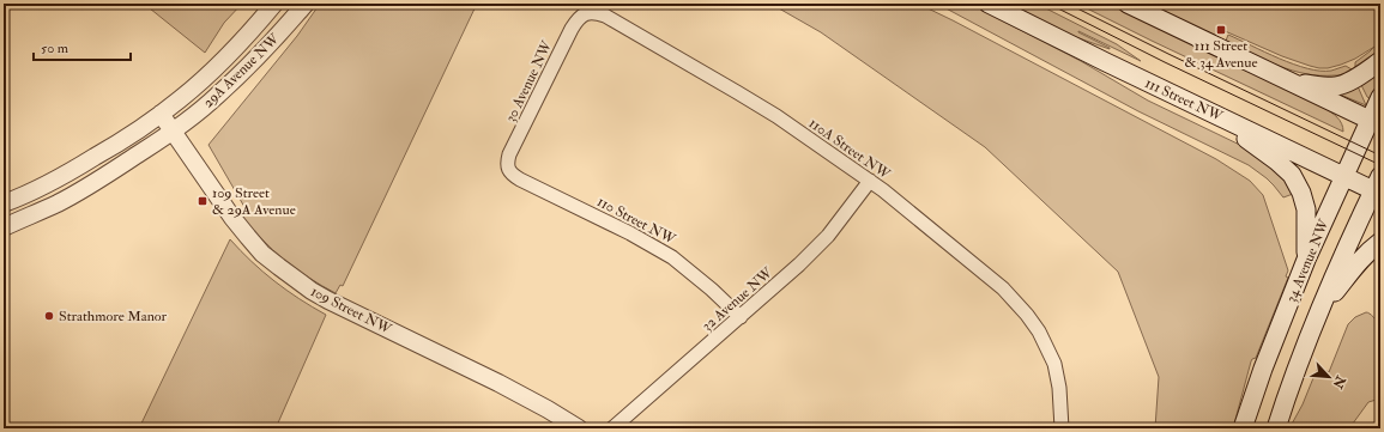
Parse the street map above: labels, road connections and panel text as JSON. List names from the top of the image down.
{
  "streets": {
    "main road": ["111 Street NW", "34 Avenue NW"],
    "street": [
      "29A Avenue NW",
      "30 Avenue NW",
      "110A Street NW",
      "110 Street NW",
      "32 Avenue NW",
      "109 Street NW"
    ]
  },
  "crossings": [
    ["29A Avenue NW", "109 Street NW"],
    ["30 Avenue NW", "110A Street NW"],
    ["30 Avenue NW", "110 Street NW"],
    ["111 Street NW", "34 Avenue NW"],
    ["110A Street NW", "32 Avenue NW"],
    ["110 Street NW", "32 Avenue NW"]
  ],
  "places": {
    "transit": ["111 Street & 34 Avenue", "109 Street & 29A Avenue"],
    "other": ["Strathmore Manor"]
  },
  "scale_bar": "50 m",
  "north": "bottom right"
}
